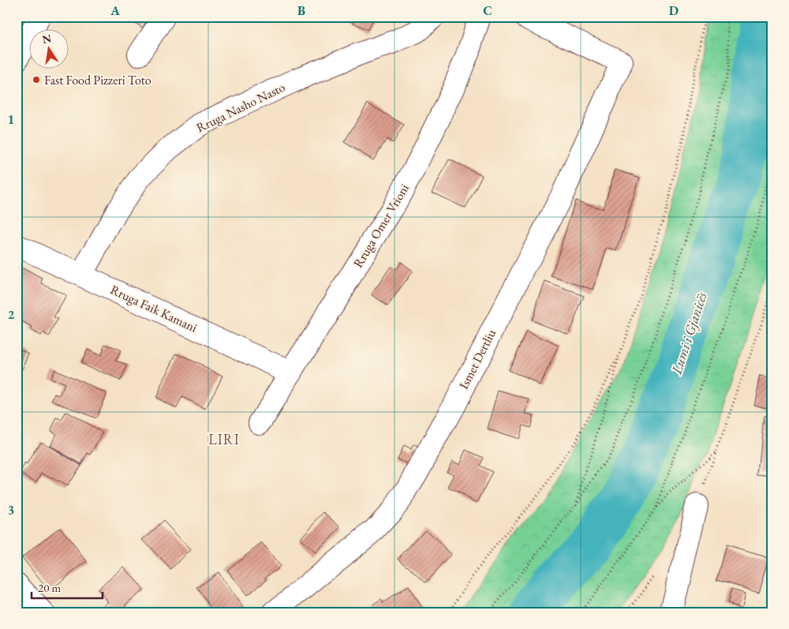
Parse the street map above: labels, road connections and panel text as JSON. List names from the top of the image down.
{
  "streets": {
    "street": [
      "Rruga Nasho Nasto",
      "Rruga Omer Vrioni",
      "Rruga Faik Kamani",
      "Ismet Dertliu"
    ]
  },
  "crossings": [
    ["Rruga Nasho Nasto", "Rruga Faik Kamani"],
    ["Rruga Omer Vrioni", "Rruga Faik Kamani"]
  ],
  "districts": ["LIRI"],
  "water": ["Lumi i Gjanicës"],
  "places": ["Fast Food Pizzeri Toto"],
  "scale_bar": "20 m",
  "north": "top",
  "grid": {
    "columns": [
      "A",
      "B",
      "C",
      "D"
    ],
    "rows": ["1", "2", "3"]
  }
}
